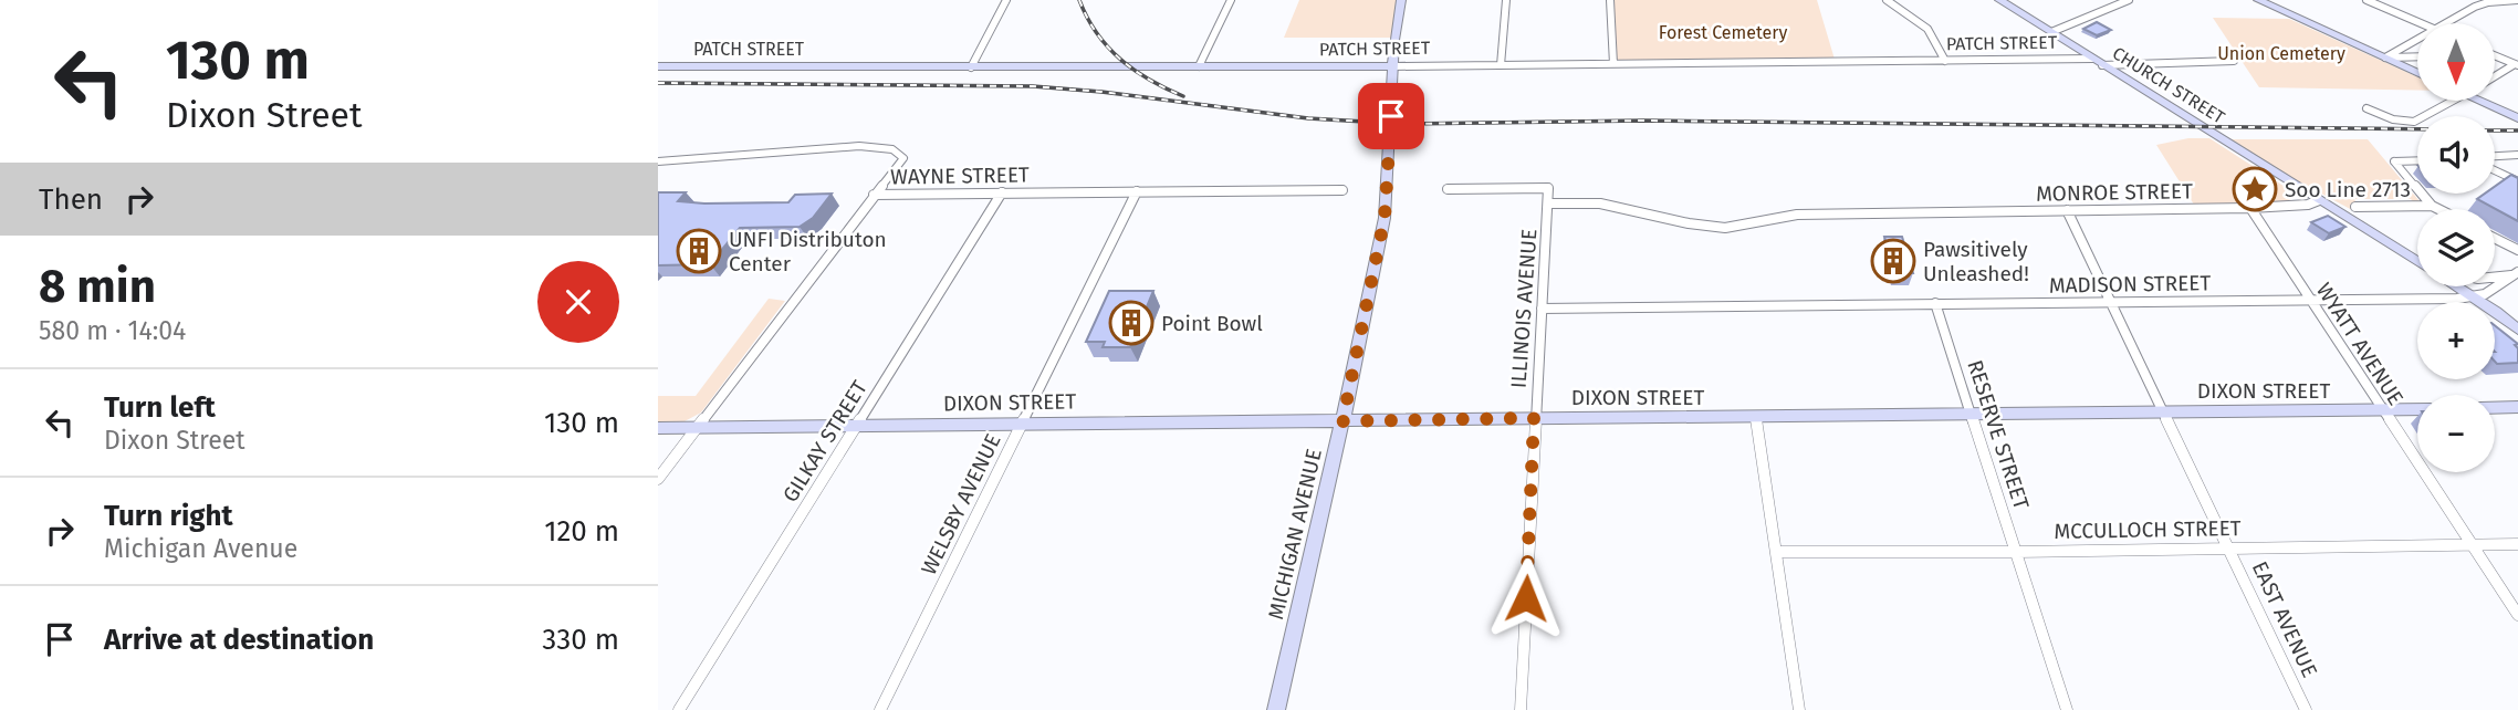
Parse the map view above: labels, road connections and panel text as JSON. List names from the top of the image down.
{
  "streets": {
    "street": [
      "PATCH STREET",
      "CHURCH STREET",
      "WAYNE STREET",
      "MONROE STREET",
      "MADISON STREET",
      "ILLINOIS AVENUE",
      "WYATT AVENUE",
      "DIXON STREET",
      "RESERVE STREET",
      "GILKAY STREET",
      "WELSBY AVENUE",
      "MCCULLOCH STREET",
      "MICHIGAN AVENUE",
      "EAST AVENUE"
    ]
  },
  "crossings": [
    ["PATCH STREET", "CHURCH STREET"],
    ["PATCH STREET", "MICHIGAN AVENUE"],
    ["CHURCH STREET", "MONROE STREET"],
    ["CHURCH STREET", "MADISON STREET"],
    ["WAYNE STREET", "GILKAY STREET"],
    ["WAYNE STREET", "WELSBY AVENUE"],
    ["MONROE STREET", "ILLINOIS AVENUE"],
    ["MONROE STREET", "WYATT AVENUE"],
    ["MONROE STREET", "EAST AVENUE"],
    ["MADISON STREET", "ILLINOIS AVENUE"],
    ["MADISON STREET", "WYATT AVENUE"],
    ["MADISON STREET", "RESERVE STREET"],
    ["MADISON STREET", "EAST AVENUE"],
    ["ILLINOIS AVENUE", "DIXON STREET"],
    ["WYATT AVENUE", "DIXON STREET"],
    ["WYATT AVENUE", "MCCULLOCH STREET"],
    ["DIXON STREET", "RESERVE STREET"],
    ["DIXON STREET", "GILKAY STREET"],
    ["DIXON STREET", "WELSBY AVENUE"],
    ["DIXON STREET", "MICHIGAN AVENUE"],
    ["DIXON STREET", "EAST AVENUE"],
    ["RESERVE STREET", "MCCULLOCH STREET"],
    ["MCCULLOCH STREET", "EAST AVENUE"]
  ],
  "parks": ["Forest Cemetery", "Union Cemetery"],
  "places": {
    "place": ["Soo Line 2713"],
    "building": ["UNFI Distributon Center", "Pawsitively Unleashed!", "Point Bowl"]
  },
  "north": "bottom",
  "page": {
    "turn": ["130 m", "Dixon Street"],
    "map_buttons": ["+", "−"],
    "then": "Then",
    "heading": ["8 min", "580 m · 14:04"],
    "list": [
      {
        "name": "Turn left",
        "note": "Dixon Street",
        "value": "130 m"
      },
      {
        "name": "Turn right",
        "note": "Michigan Avenue",
        "value": "120 m"
      },
      {
        "name": "Arrive at destination",
        "value": "330 m"
      }
    ]
  }
}
